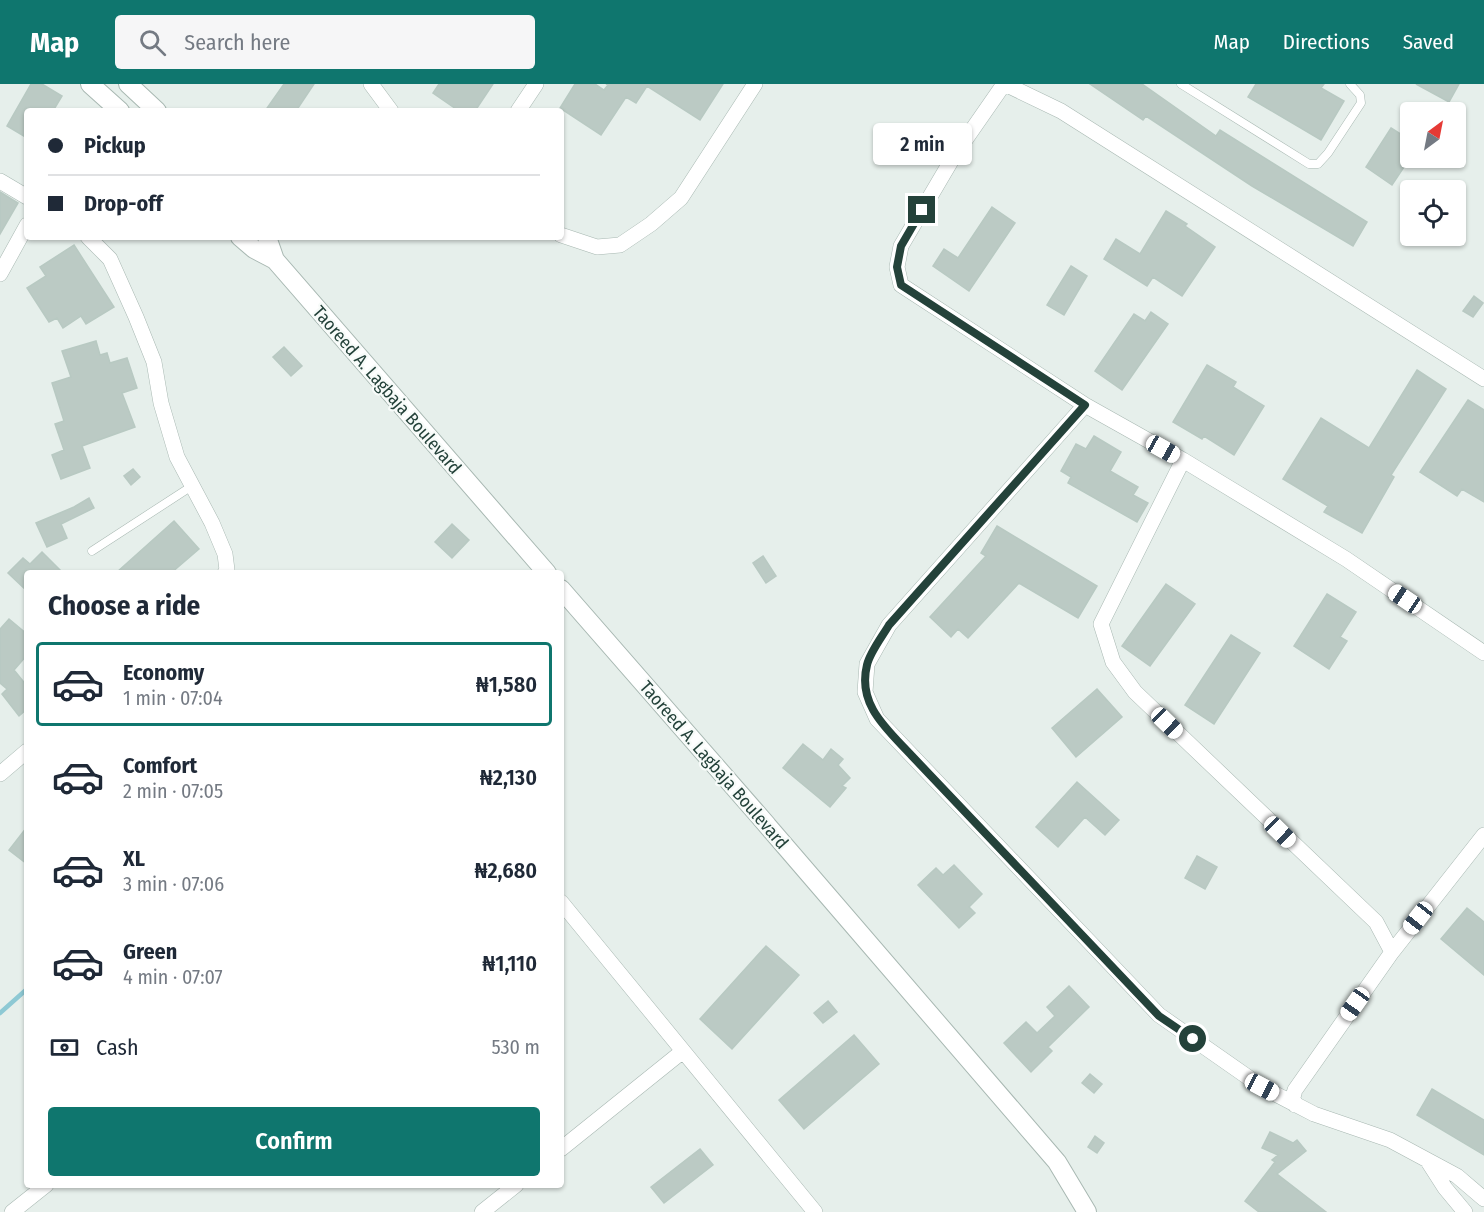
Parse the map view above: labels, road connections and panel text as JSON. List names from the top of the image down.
{
  "streets": {
    "street": ["Taoreed A. Lagbaja Boulevard"]
  },
  "north": "top right",
  "page": {
    "header": "Map",
    "search": "Search here",
    "nav": ["Map", "Directions", "Saved"],
    "banner": ["Pickup", "Drop-off"],
    "bubble": "2 min",
    "heading": "Choose a ride",
    "list": [
      {
        "name": "Economy",
        "note": "1 min · 07:04",
        "value": "₦1,580"
      },
      {
        "name": "Comfort",
        "note": "2 min · 07:05",
        "value": "₦2,130"
      },
      {
        "name": "XL",
        "note": "3 min · 07:06",
        "value": "₦2,680"
      },
      {
        "name": "Green",
        "note": "4 min · 07:07",
        "value": "₦1,110"
      }
    ],
    "pay": ["Cash", "530 m"],
    "buttons": "Confirm"
  }
}
